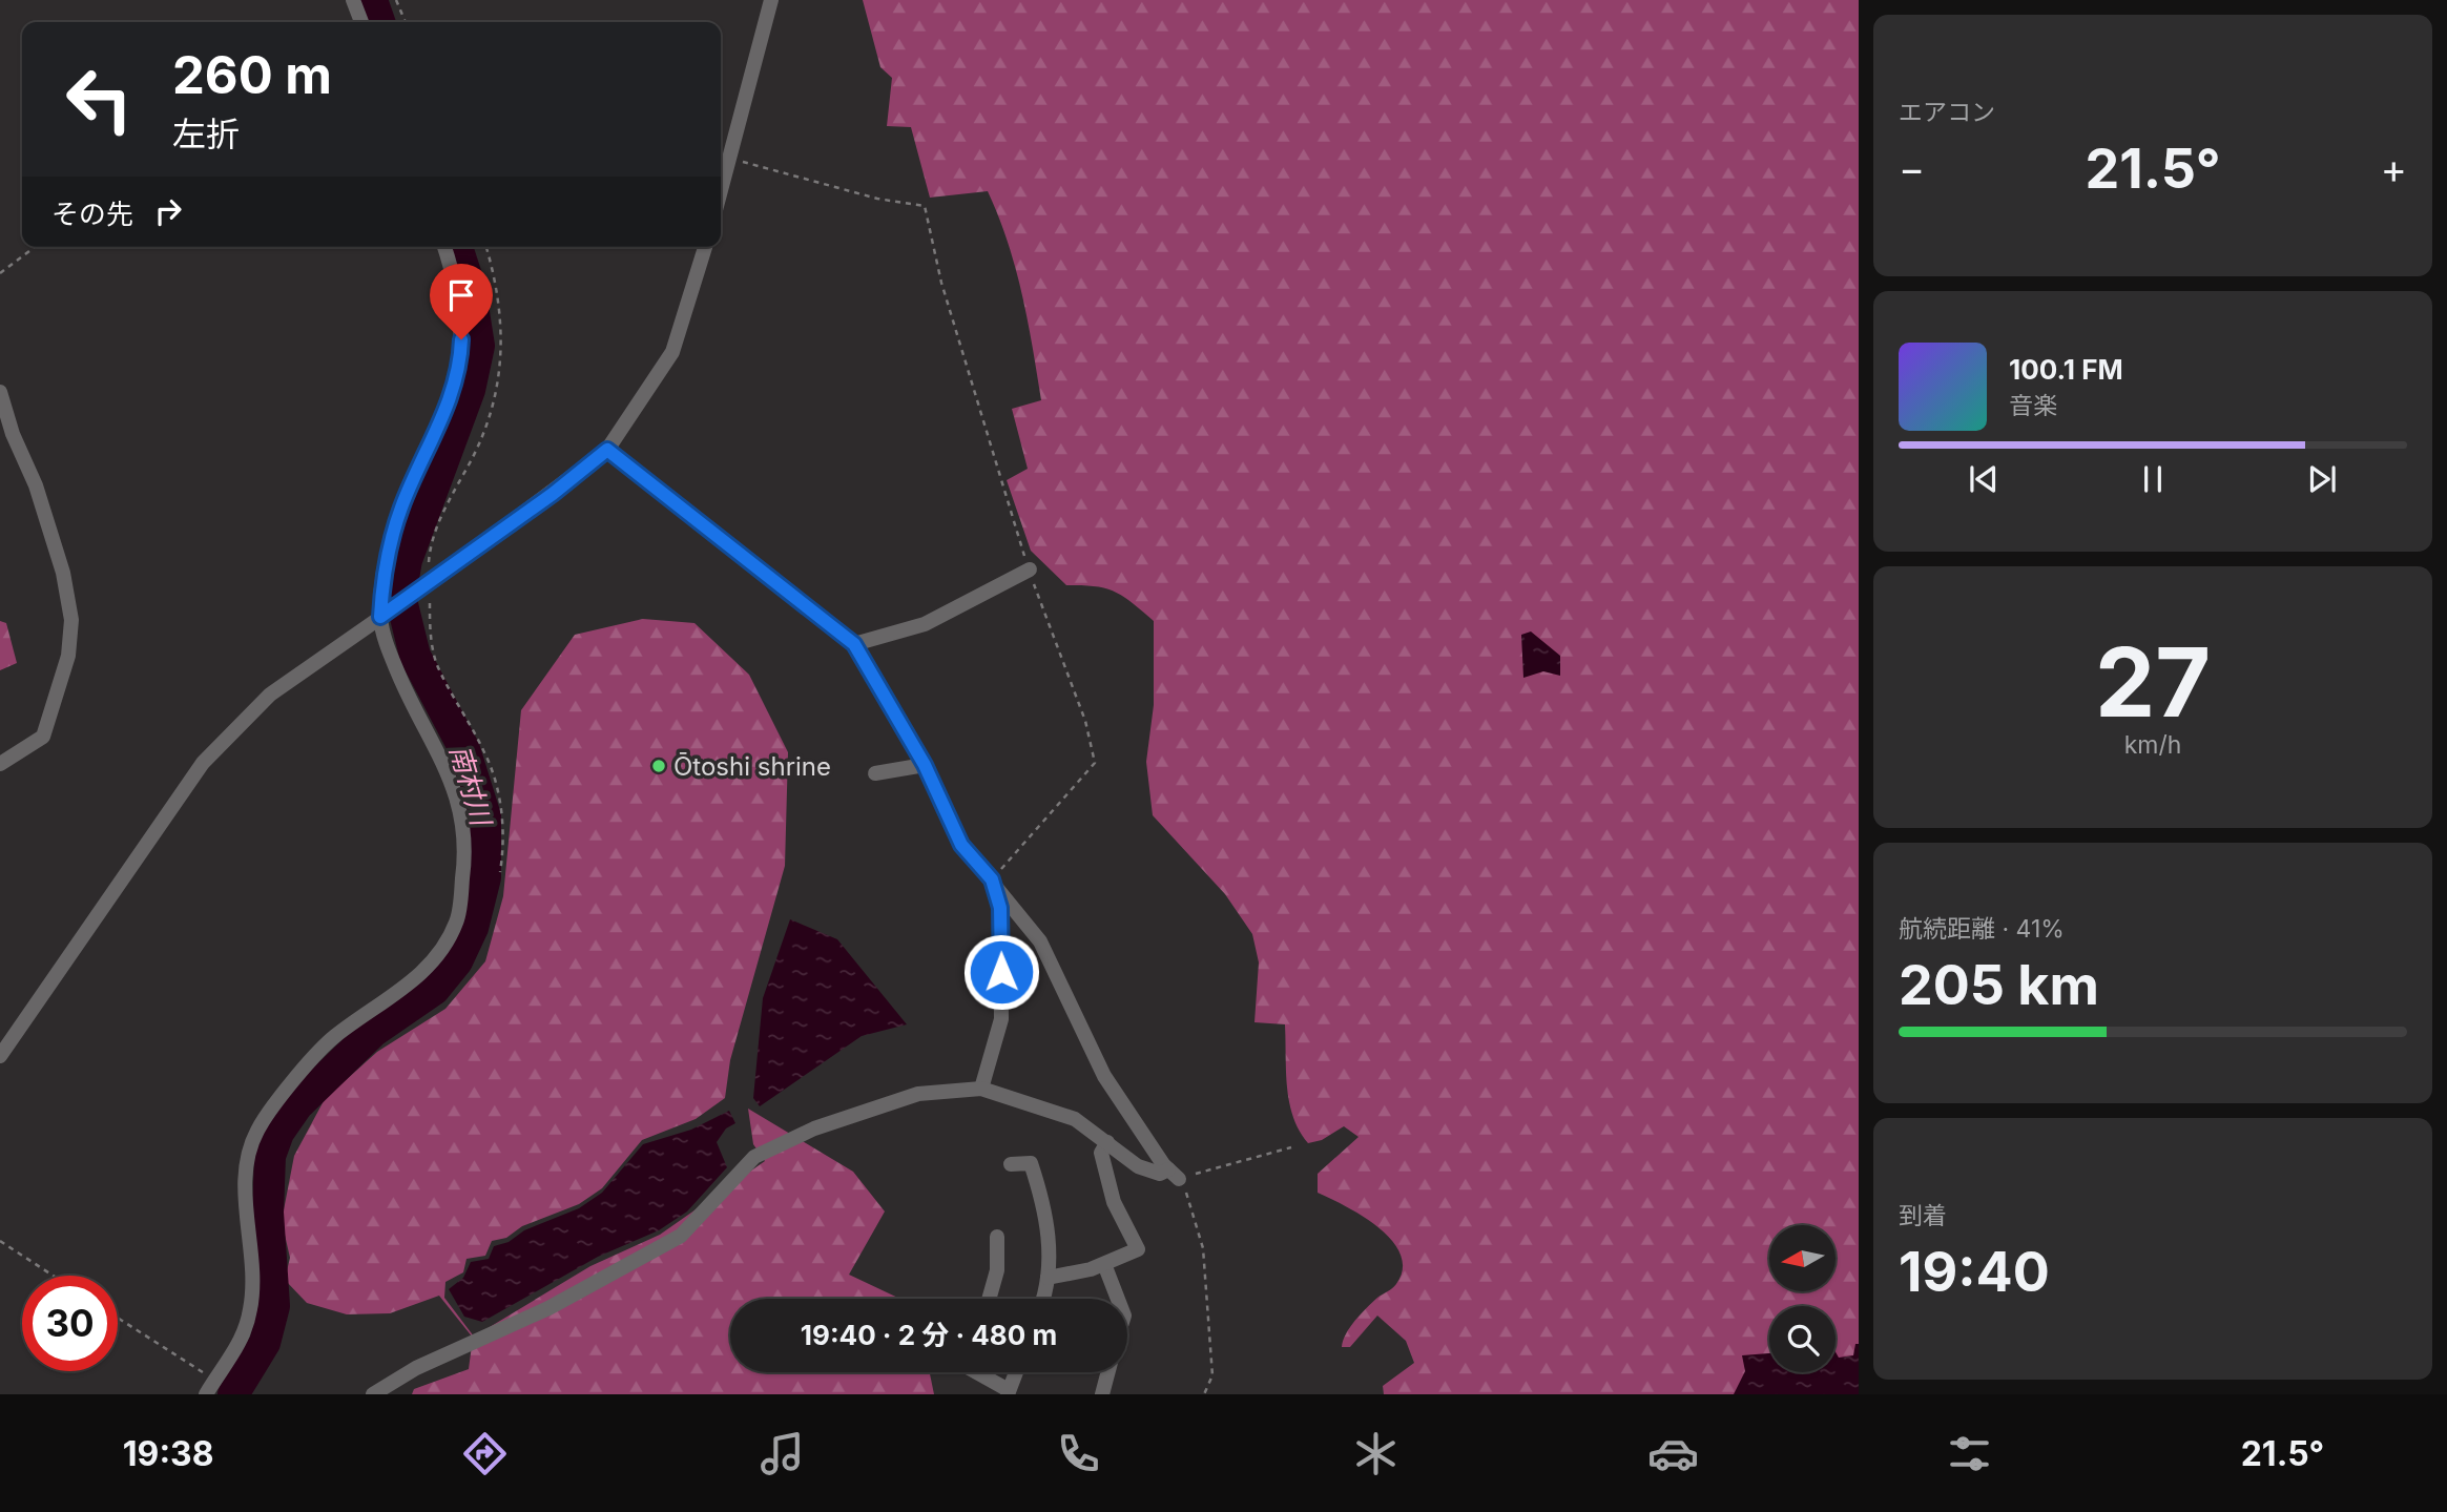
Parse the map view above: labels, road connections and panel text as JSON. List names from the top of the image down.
{
  "water": ["南村川"],
  "places": ["Ōtoshi shrine"],
  "north": "left",
  "page": {
    "tile": [
      "エアコン",
      ["27", "km/h"],
      ["航続距離 · 41%", "205 km"],
      ["到着", "19:40"]
    ],
    "turn": ["260 m", "左折"],
    "heat": ["−", "21.5°", "+"],
    "then": "その先",
    "song": ["100.1 FM", "音楽"],
    "limit": "30",
    "trip": "19:40 · 2 分 · 480 m",
    "tabs": ["19:38", "21.5°"]
  }
}
